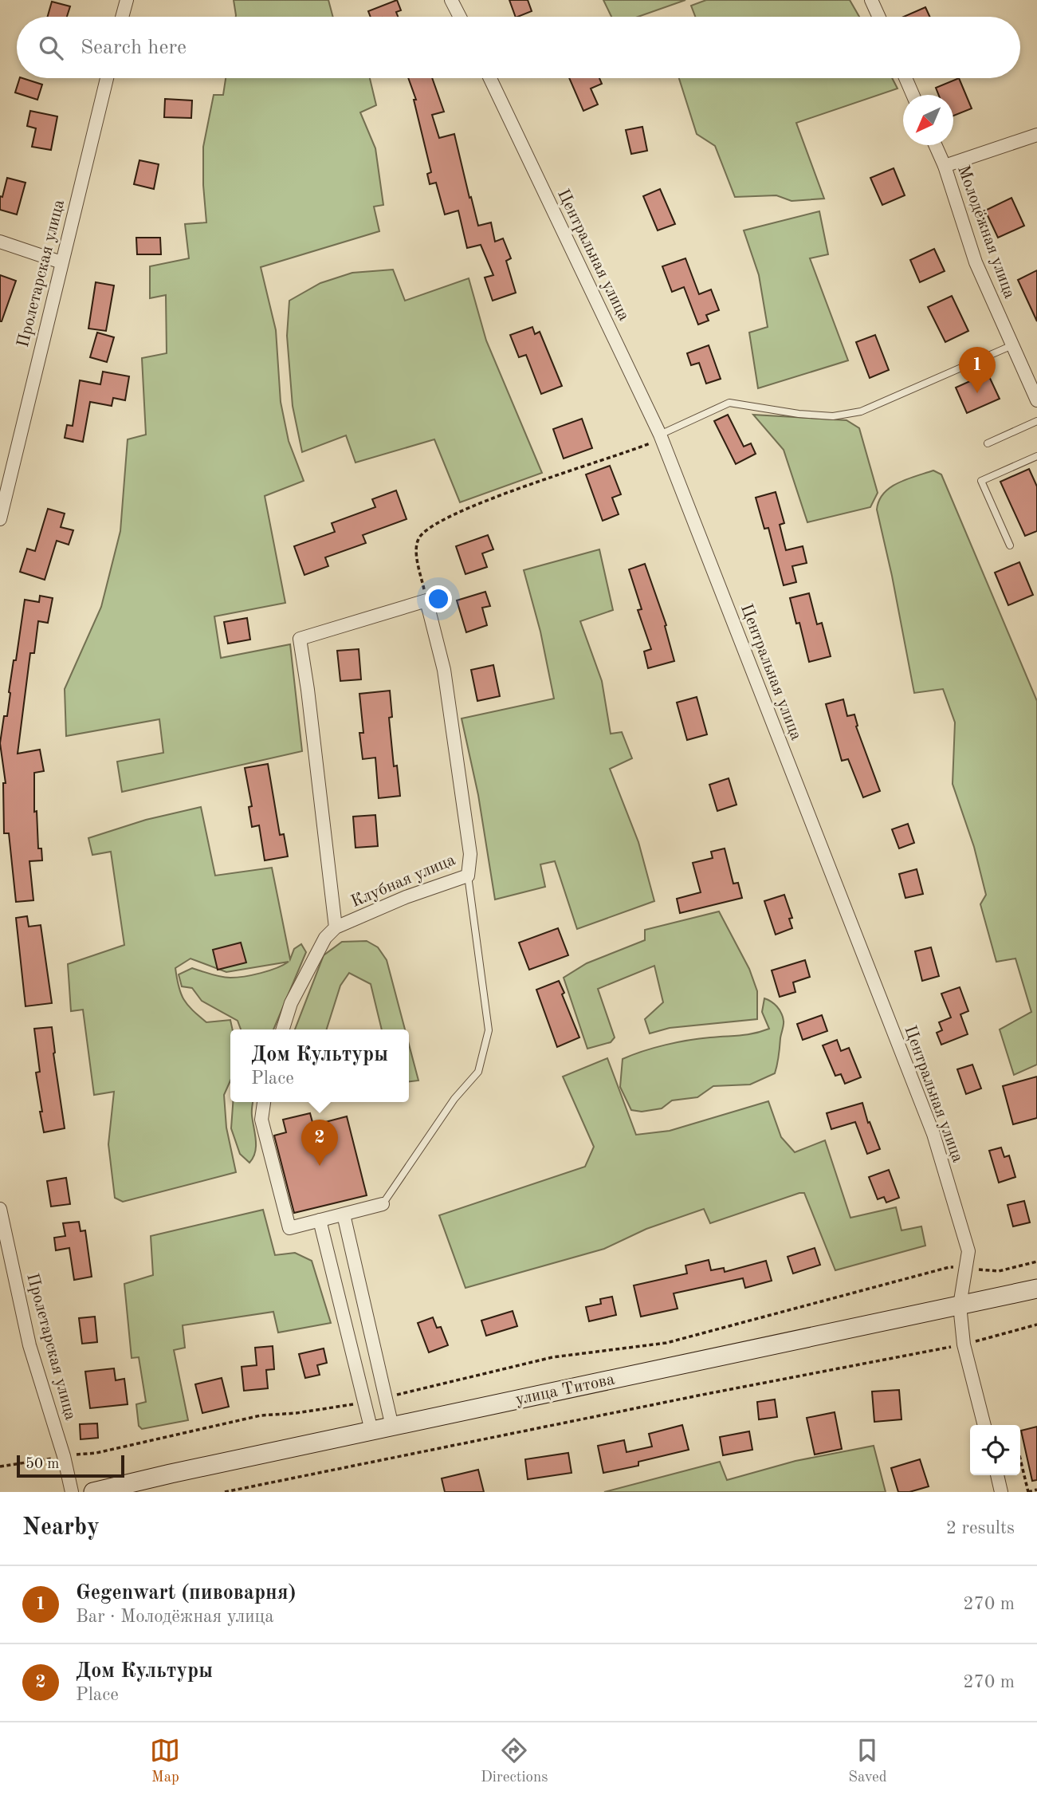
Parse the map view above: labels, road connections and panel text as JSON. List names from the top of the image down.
{
  "streets": {
    "main road": ["улица Титова"],
    "street": [
      "Молодёжная улица",
      "Центральная улица",
      "Пролетарская улица",
      "Клубная улица"
    ]
  },
  "crossings": [
    ["Центральная улица", "улица Титова"]
  ],
  "scale_bar": "50 m",
  "north": "bottom left",
  "page": {
    "search": "Search here",
    "pins": ["1", "2"],
    "popup": ["Дом Культуры", "Place"],
    "scale": "50 m",
    "heading": ["Nearby", "2 results"],
    "list": [
      {
        "mark": "1",
        "name": "Gegenwart (пивоварня)",
        "note": "Bar · Молодёжная улица",
        "value": "270 m"
      },
      {
        "mark": "2",
        "name": "Дом Культуры",
        "note": "Place",
        "value": "270 m"
      }
    ],
    "nav": ["Map", "Directions", "Saved"]
  }
}
